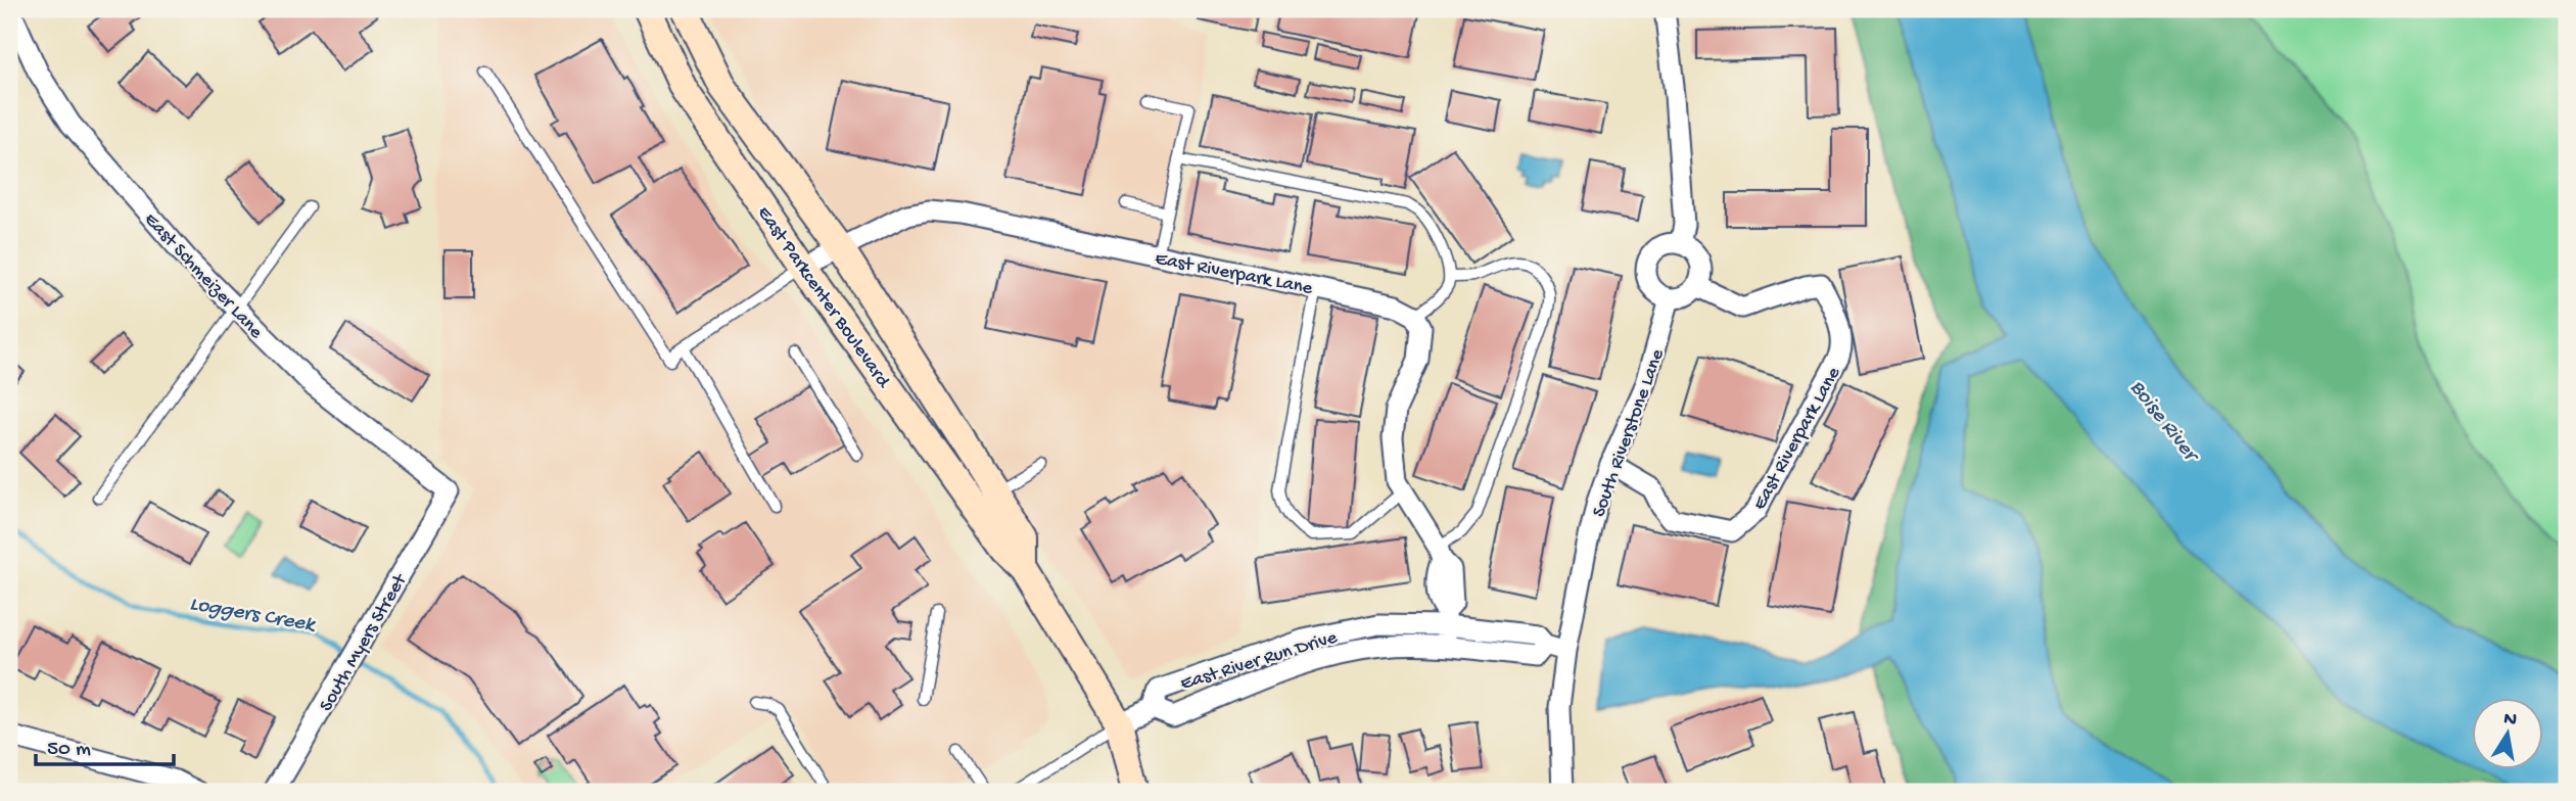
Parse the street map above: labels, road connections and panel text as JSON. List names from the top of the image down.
{
  "streets": {
    "main road": ["East Parkcenter Boulevard"],
    "street": [
      "East Riverpark Lane",
      "East Schmeizer Lane",
      "South Riverstone Lane",
      "South Myers Street",
      "East River Run Drive"
    ]
  },
  "crossings": [
    ["East Riverpark Lane", "East Parkcenter Boulevard"],
    ["East Riverpark Lane", "South Riverstone Lane"],
    ["East Schmeizer Lane", "South Myers Street"],
    ["East Parkcenter Boulevard", "East River Run Drive"],
    ["South Riverstone Lane", "East River Run Drive"]
  ],
  "water": ["Boise River", "Loggers Creek"],
  "scale_bar": "50 m",
  "north": "top"
}
